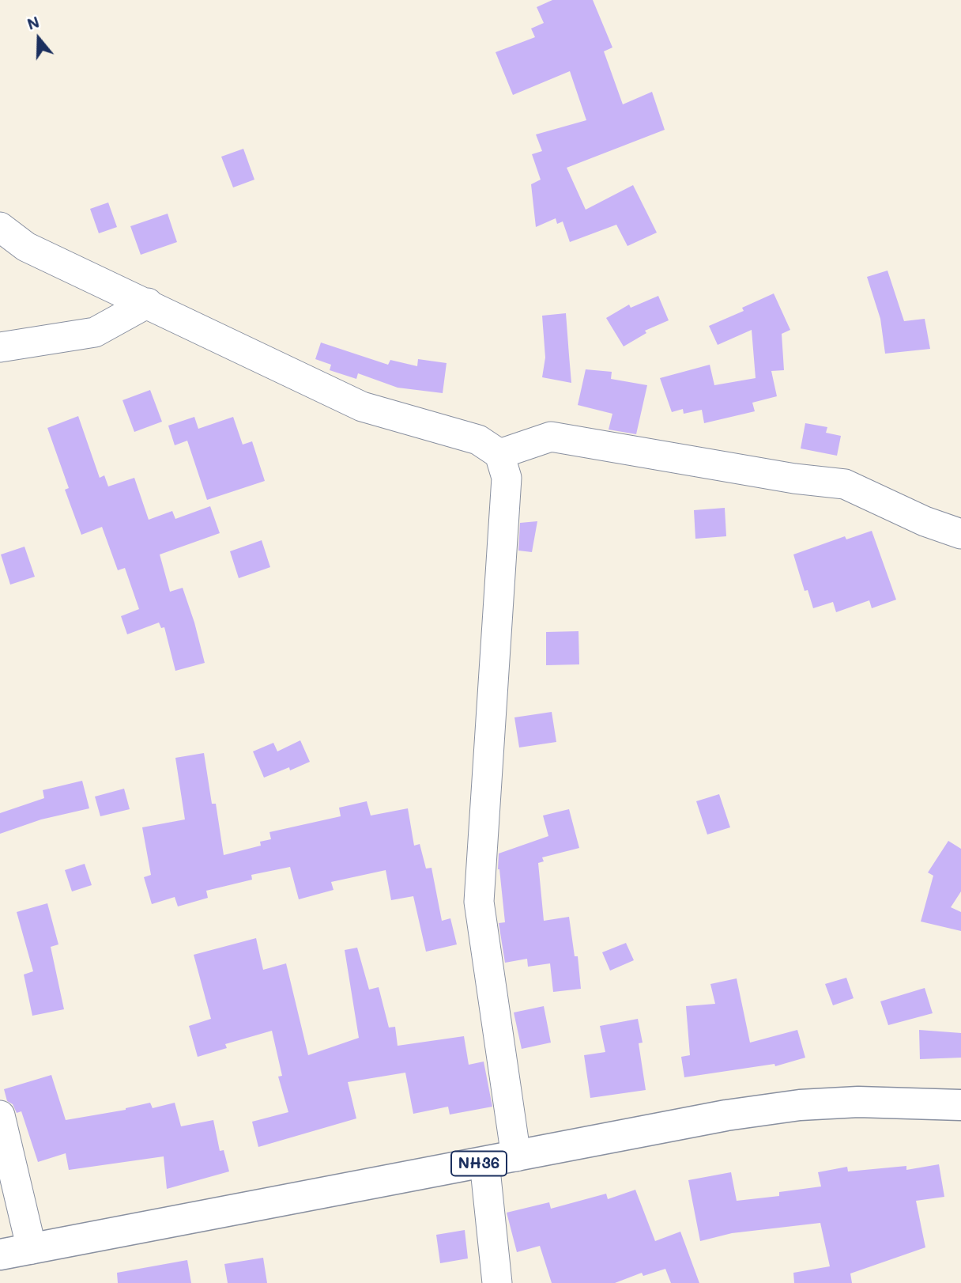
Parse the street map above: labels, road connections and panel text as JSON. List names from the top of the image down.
{
  "streets": {
    "highway": ["NH36"]
  },
  "north": "top"
}
